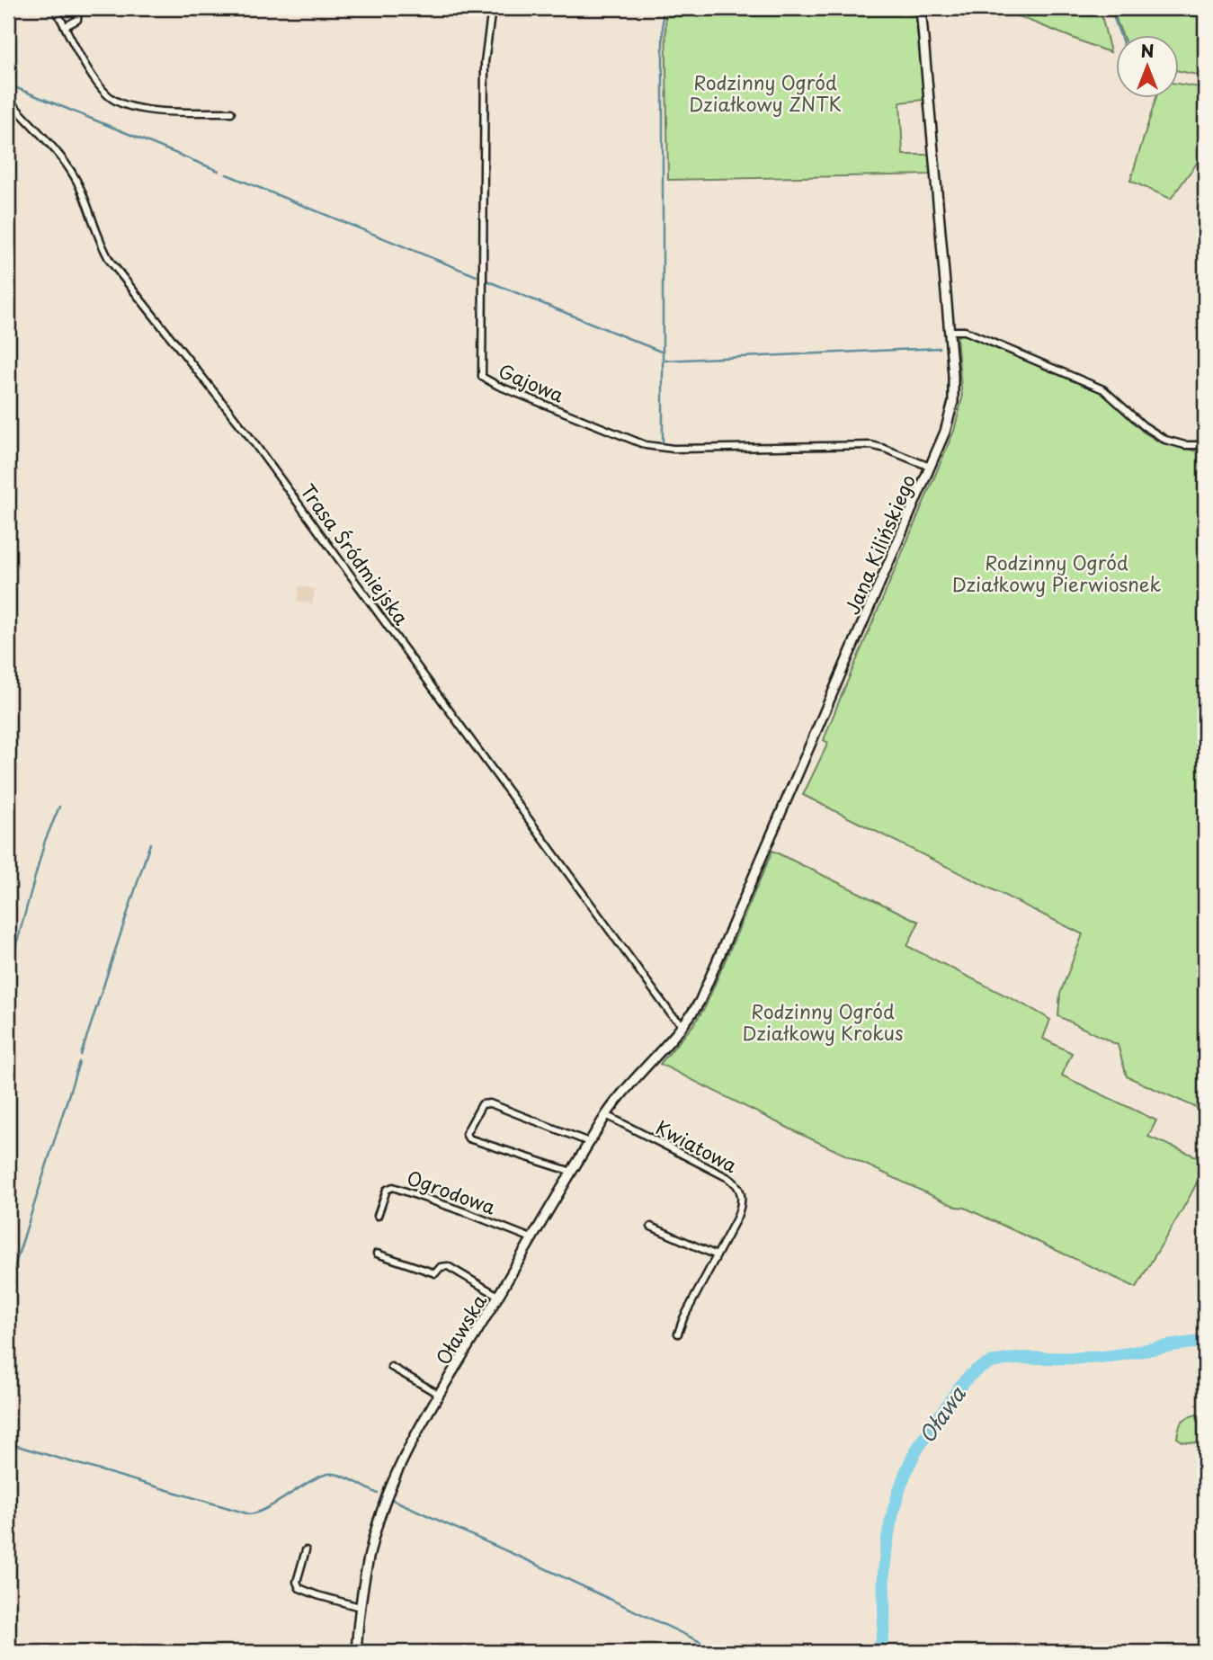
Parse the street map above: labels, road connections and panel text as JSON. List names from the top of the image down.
{
  "streets": {
    "street": [
      "Gajowa",
      "Jana Kilińskiego",
      "Trasa Śródmiejska",
      "Kwiatowa",
      "Ogrodowa",
      "Oławska"
    ]
  },
  "crossings": [
    ["Gajowa", "Jana Kilińskiego"],
    ["Jana Kilińskiego", "Trasa Śródmiejska"],
    ["Jana Kilińskiego", "Oławska"],
    ["Kwiatowa", "Oławska"],
    ["Ogrodowa", "Oławska"]
  ],
  "water": ["Oława"],
  "parks": ["Rodzinny Ogród Działkowy ZNTK", "Rodzinny Ogród Działkowy Pierwiosnek", "Rodzinny Ogród Działkowy Krokus"],
  "north": "top"
}
